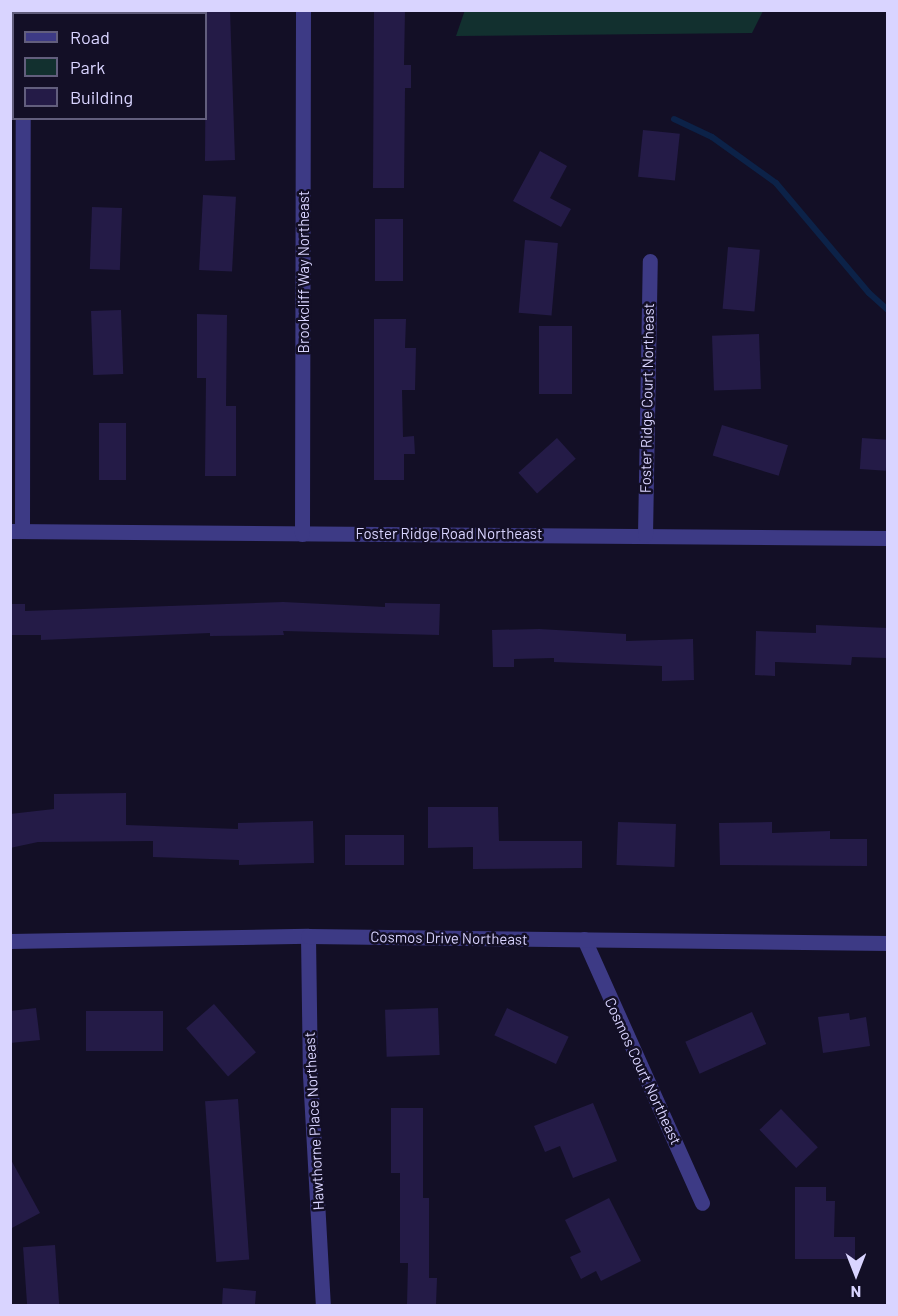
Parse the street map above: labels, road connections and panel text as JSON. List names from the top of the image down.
{
  "streets": {
    "street": [
      "Brookcliff Way Northeast",
      "Foster Ridge Court Northeast",
      "Foster Ridge Road Northeast",
      "Cosmos Drive Northeast",
      "Cosmos Court Northeast",
      "Hawthorne Place Northeast"
    ]
  },
  "crossings": [
    ["Brookcliff Way Northeast", "Foster Ridge Road Northeast"],
    ["Foster Ridge Court Northeast", "Foster Ridge Road Northeast"],
    ["Cosmos Drive Northeast", "Cosmos Court Northeast"],
    ["Cosmos Drive Northeast", "Hawthorne Place Northeast"]
  ],
  "legend": ["Road", "Park", "Building"],
  "north": "bottom"
}
